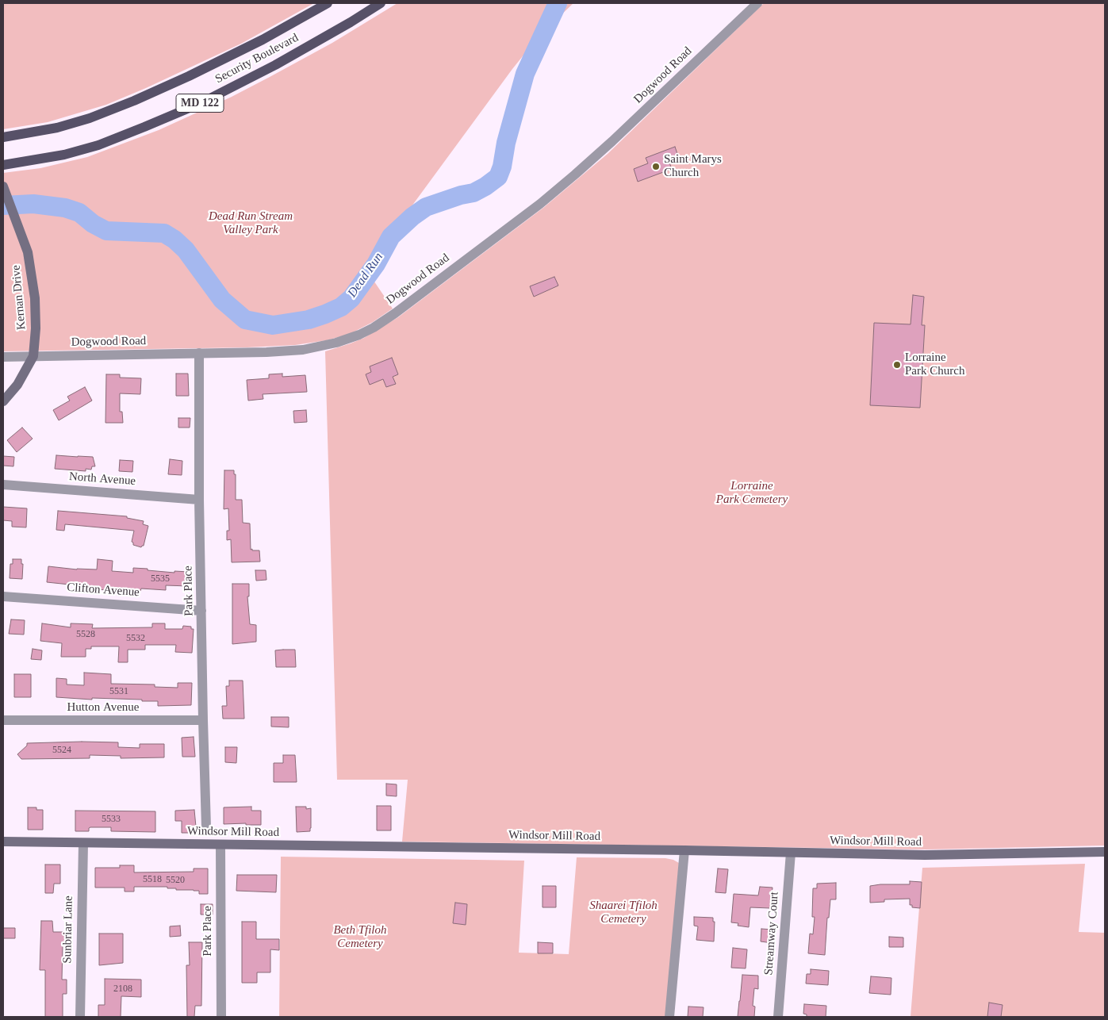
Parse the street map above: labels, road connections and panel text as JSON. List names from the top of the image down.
{
  "streets": {
    "main road": [
      "Security Boulevard",
      "MD 122",
      "Kernan Drive",
      "Windsor Mill Road"
    ],
    "street": [
      "Dogwood Road",
      "North Avenue",
      "Clifton Avenue",
      "Park Place",
      "Hutton Avenue",
      "Sunbriar Lane",
      "Streamway Court"
    ]
  },
  "crossings": [
    ["Dogwood Road", "Kernan Drive"],
    ["Dogwood Road", "Park Place"],
    ["North Avenue", "Park Place"],
    ["Clifton Avenue", "Park Place"],
    ["Park Place", "Hutton Avenue"],
    ["Park Place", "Windsor Mill Road"],
    ["Windsor Mill Road", "Sunbriar Lane"],
    ["Windsor Mill Road", "Streamway Court"]
  ],
  "water": ["Dead Run"],
  "parks": [
    "Dead Run Stream Valley Park",
    "Lorraine Park Cemetery",
    "Shaarei Tfiloh Cemetery",
    "Beth Tfiloh Cemetery"
  ],
  "places": ["Saint Marys Church", "Lorraine Park Church"],
  "house_numbers": [
    "5535",
    "5528",
    "5532",
    "5531",
    "5524",
    "5533",
    "5518",
    "5520",
    "2108"
  ]
}
